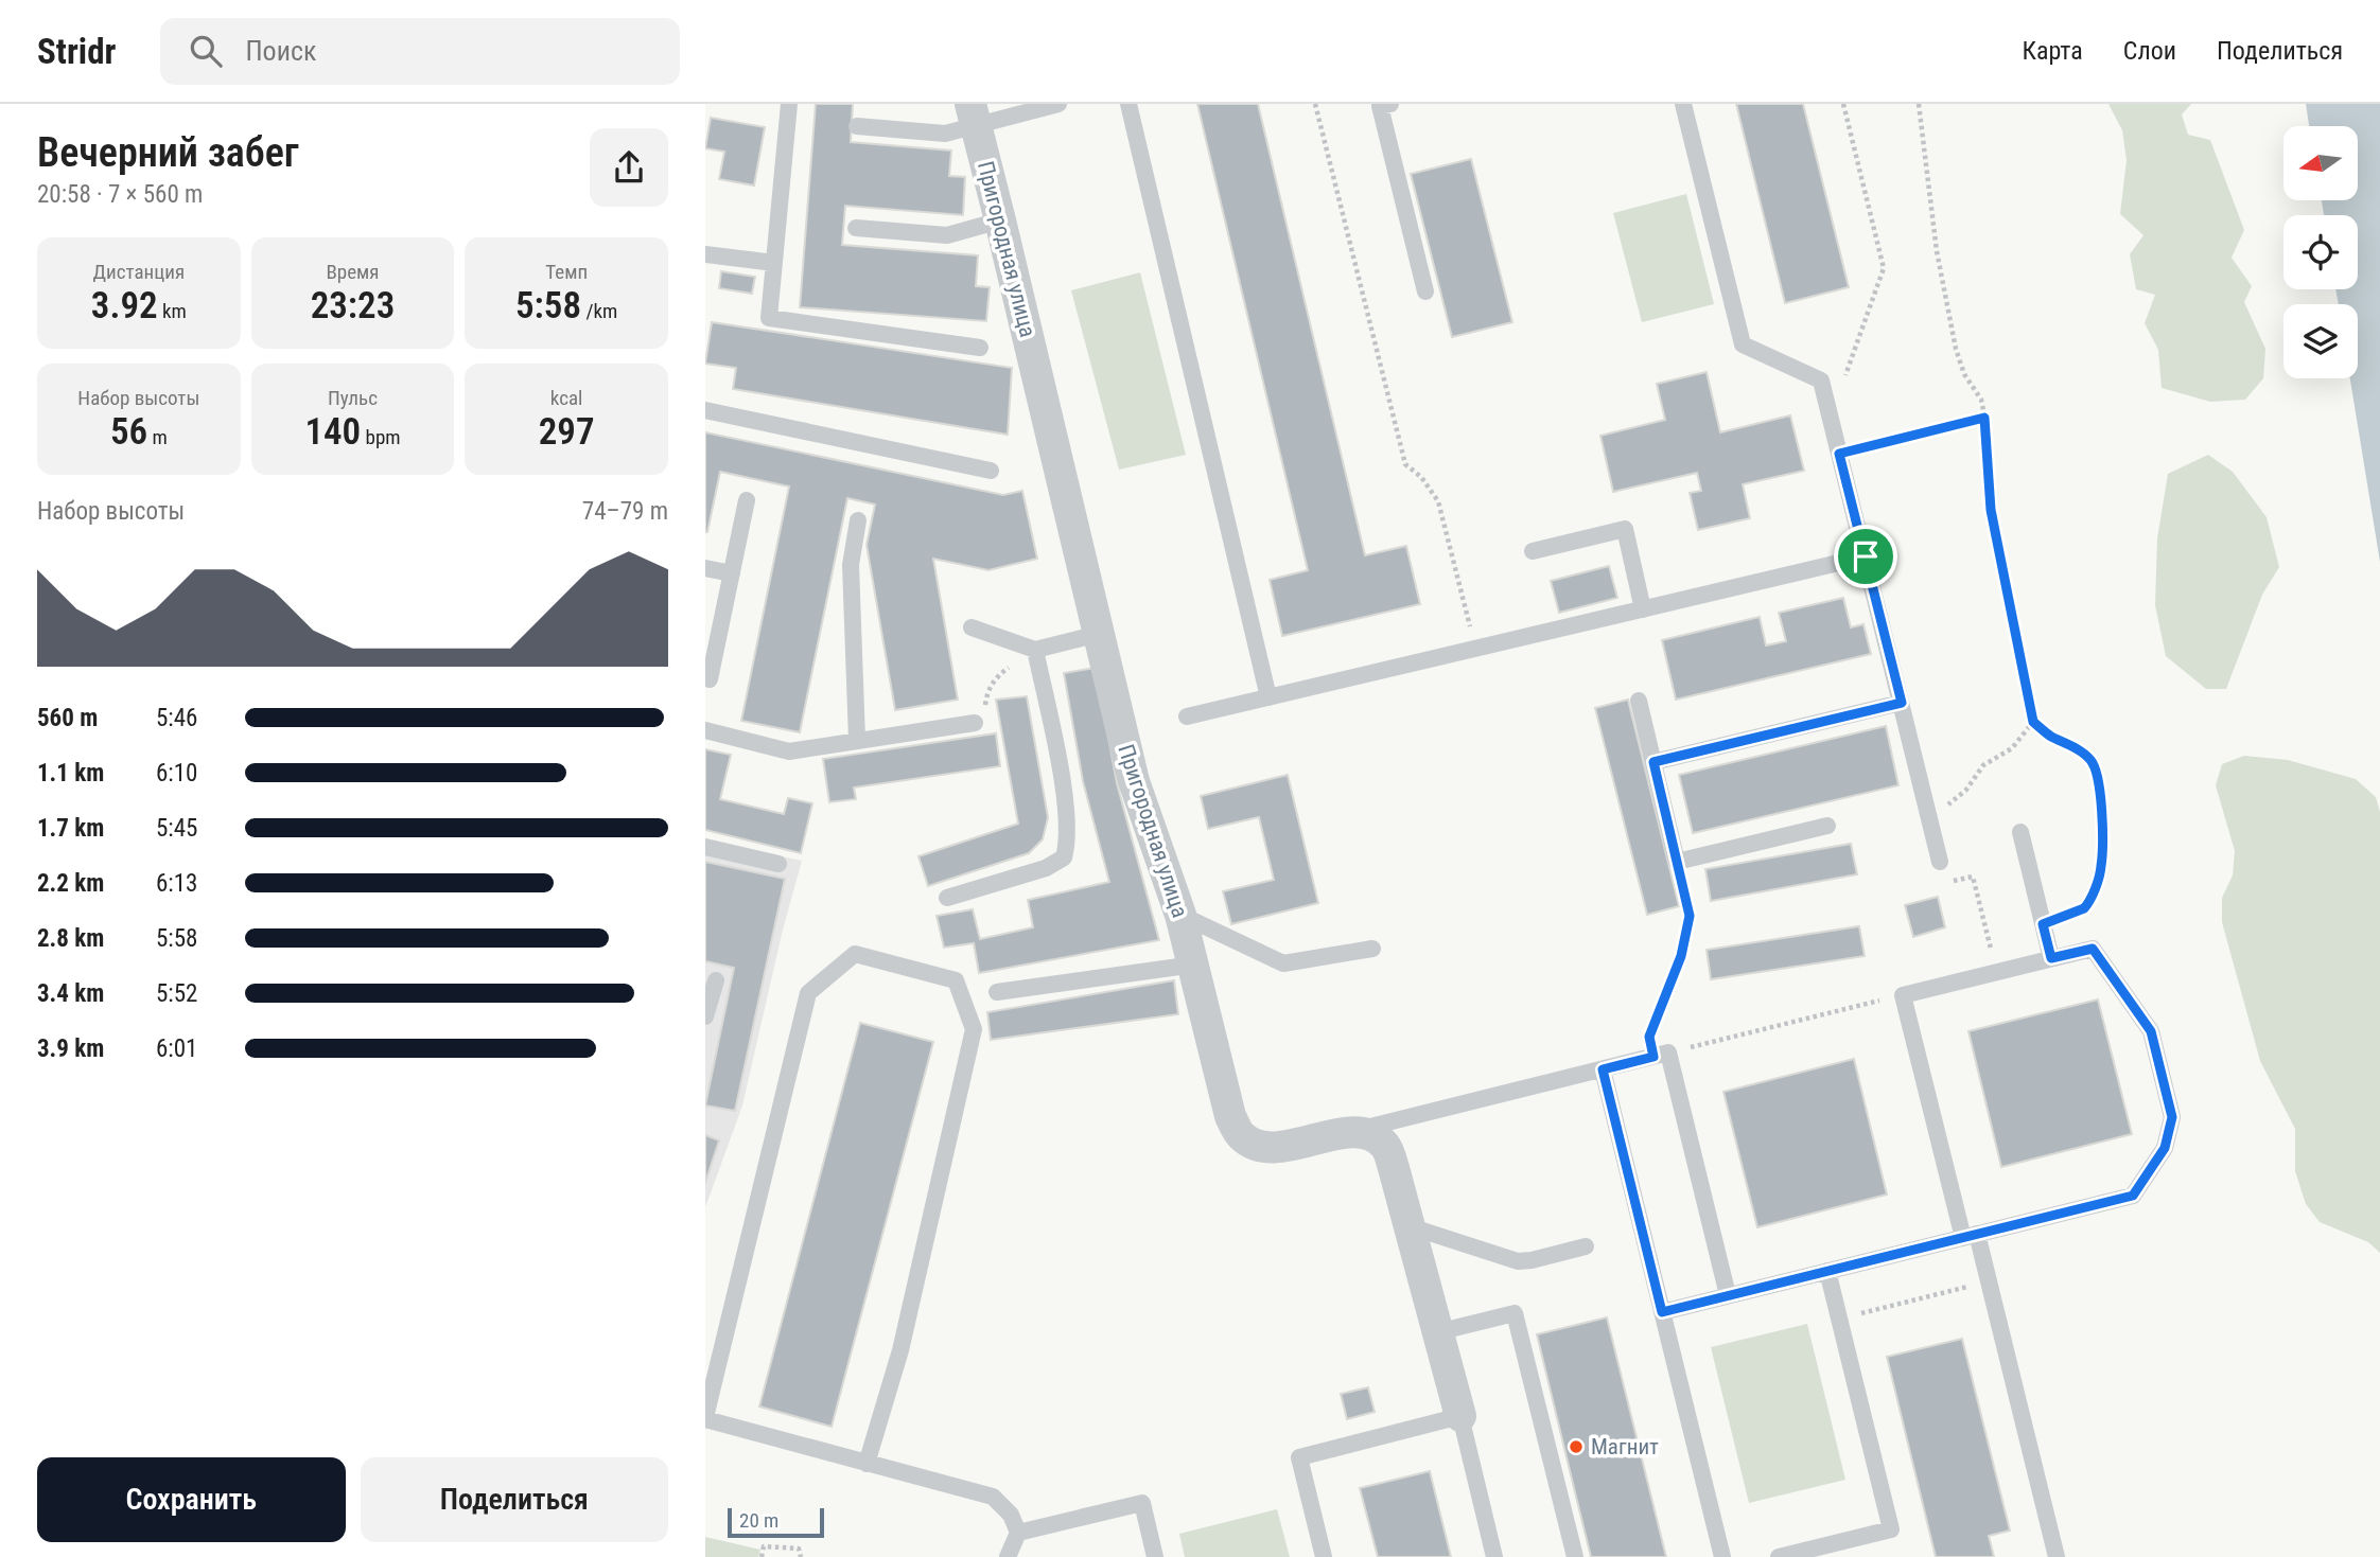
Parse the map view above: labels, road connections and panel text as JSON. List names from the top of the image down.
{
  "streets": {
    "street": ["Пригородная улица"]
  },
  "places": ["Магнит"],
  "scale_bar": "20 m",
  "north": "left",
  "page": {
    "header": "Stridr",
    "search": "Поиск",
    "nav": ["Карта", "Слои", "Поделиться"],
    "heading": ["Вечерний забег", "20:58 · 7 × 560 m"],
    "stats": [
      ["Дистанция", "3.92 km"],
      ["Время", "23:23"],
      ["Темп", "5:58 /km"],
      ["Набор высоты", "56 m"],
      ["Пульс", "140 bpm"],
      ["kcal", "297"]
    ],
    "chart": ["Набор высоты", "74–79 m"],
    "list": [
      {
        "name": "560 m",
        "note": "5:46"
      },
      {
        "name": "1.1 km",
        "note": "6:10"
      },
      {
        "name": "1.7 km",
        "note": "5:45"
      },
      {
        "name": "2.2 km",
        "note": "6:13"
      },
      {
        "name": "2.8 km",
        "note": "5:58"
      },
      {
        "name": "3.4 km",
        "note": "5:52"
      },
      {
        "name": "3.9 km",
        "note": "6:01"
      }
    ],
    "buttons": ["Сохранить", "Поделиться"],
    "scale": "20 m"
  }
}
